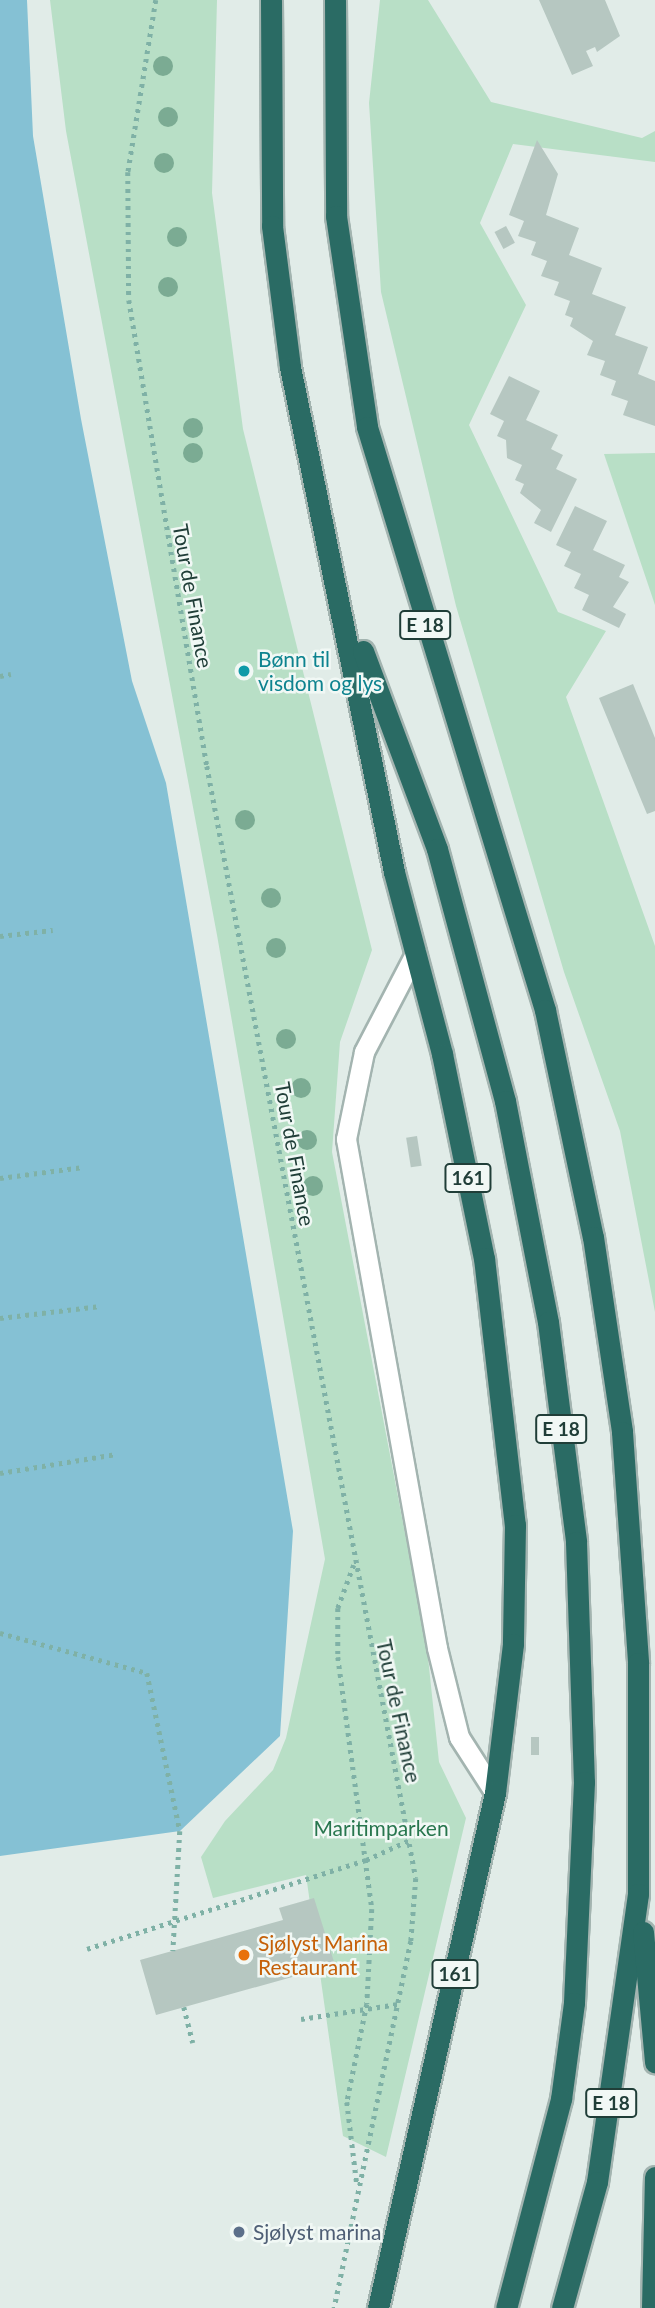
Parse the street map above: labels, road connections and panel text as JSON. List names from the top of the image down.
{
  "streets": {
    "highway": ["E 18", "161"],
    "path": ["Tour de Finance"]
  },
  "crossings": [
    ["E 18", "161"]
  ],
  "parks": ["Maritimparken"],
  "places": ["Bønn til visdom og lys", "Sjølyst Marina Restaurant", "Sjølyst marina"]
}
